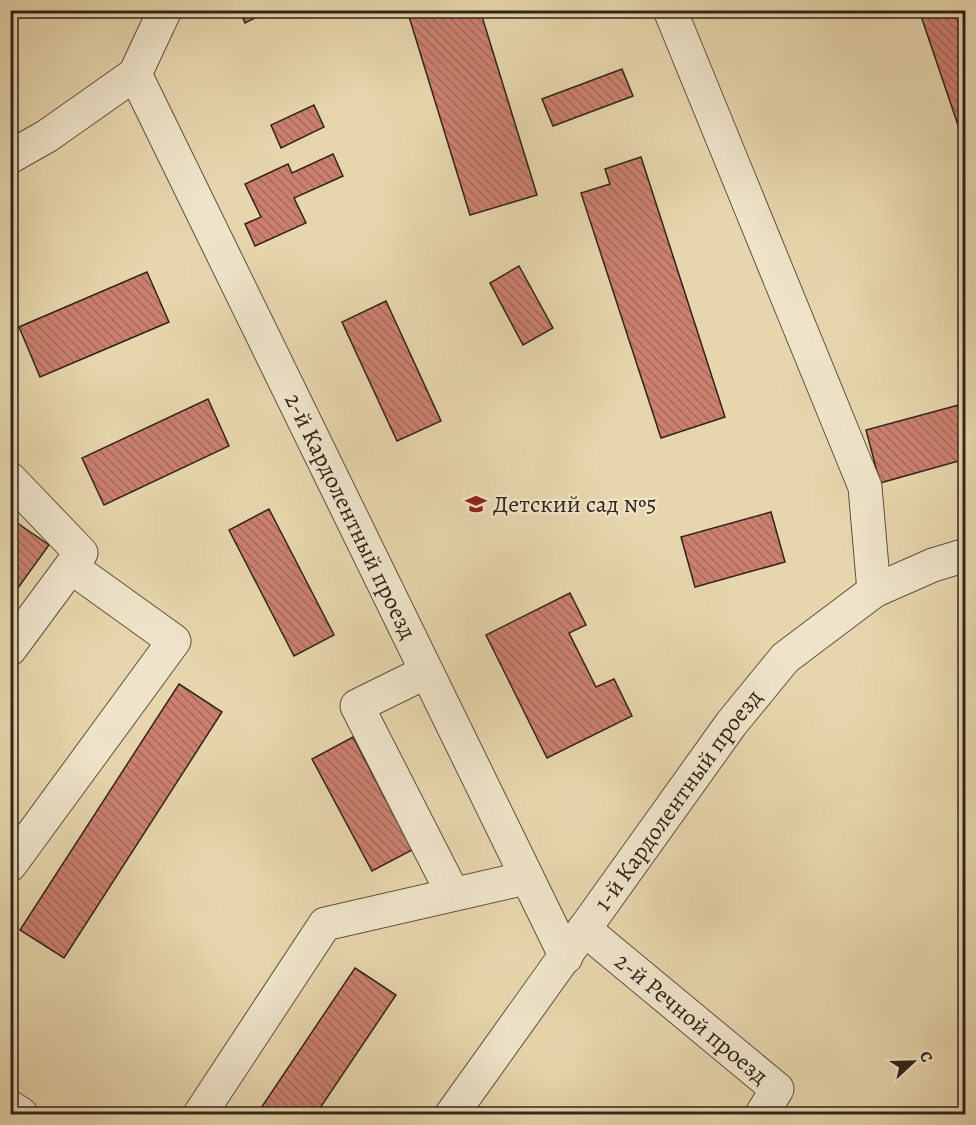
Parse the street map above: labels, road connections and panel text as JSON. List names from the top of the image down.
{
  "streets": {
    "street": ["2-й Кардолентный проезд", "1-й Кардолентный проезд", "2-й Речной проезд"]
  },
  "crossings": [
    ["2-й Кардолентный проезд", "1-й Кардолентный проезд"],
    ["1-й Кардолентный проезд", "2-й Речной проезд"]
  ],
  "places": {
    "school or university": ["Детский сад №5"]
  },
  "north": "right"
}
